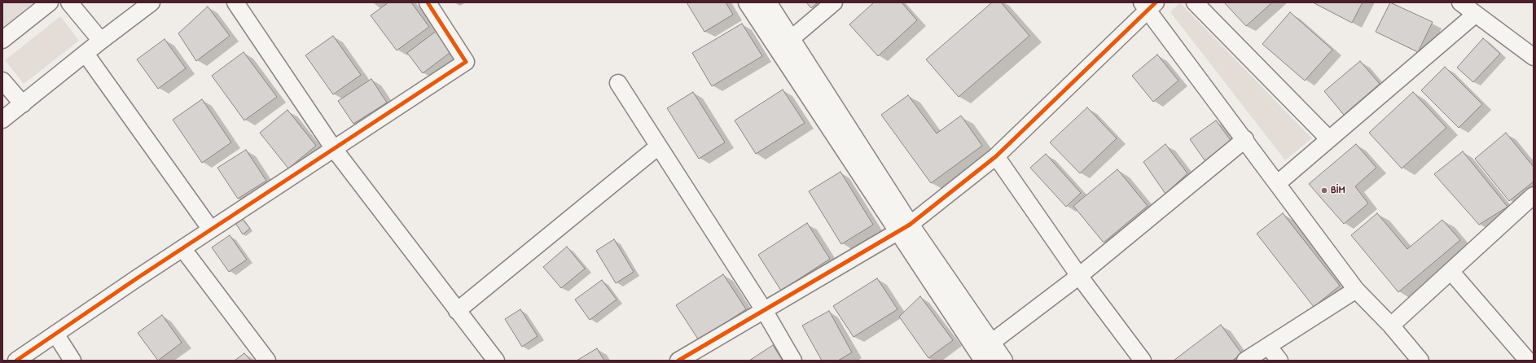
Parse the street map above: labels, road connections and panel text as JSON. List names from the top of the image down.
{
  "places": ["BİM"]
}
